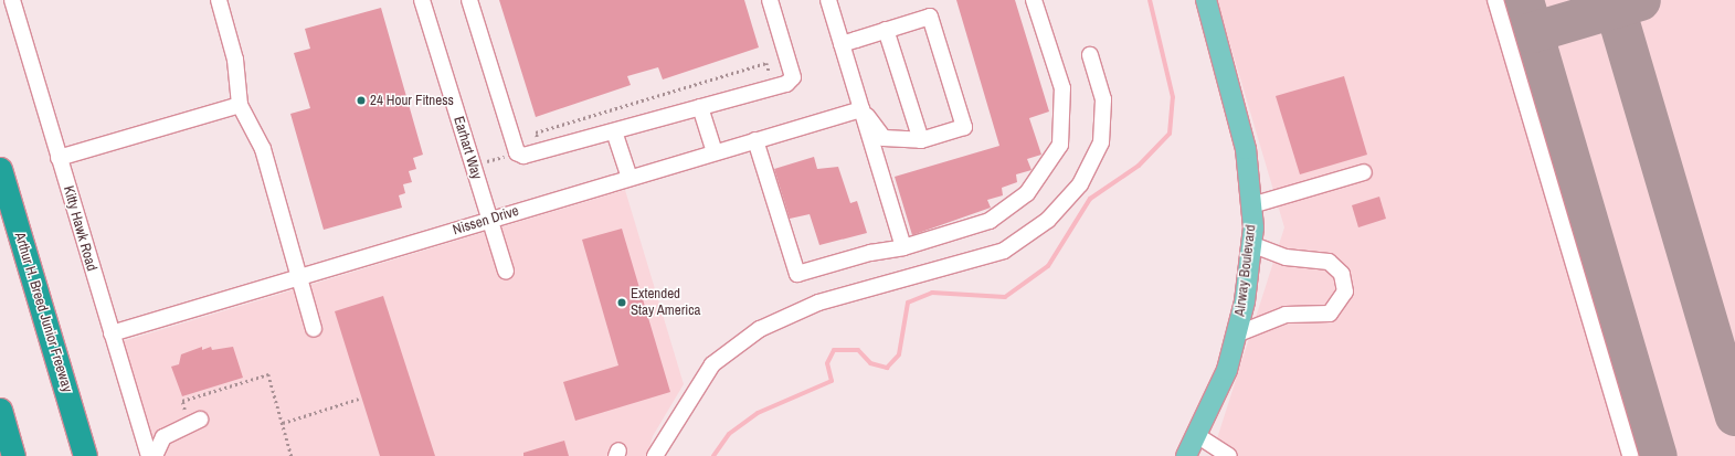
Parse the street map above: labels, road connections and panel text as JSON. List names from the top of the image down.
{
  "streets": {
    "highway": ["Arthur H. Breed Junior Freeway"],
    "main road": ["Airway Boulevard"],
    "street": ["Earhart Way", "Nissen Drive", "Kitty Hawk Road"]
  },
  "crossings": [
    ["Earhart Way", "Nissen Drive"],
    ["Nissen Drive", "Kitty Hawk Road"]
  ],
  "places": ["24 Hour Fitness", "Extended Stay America"]
}
